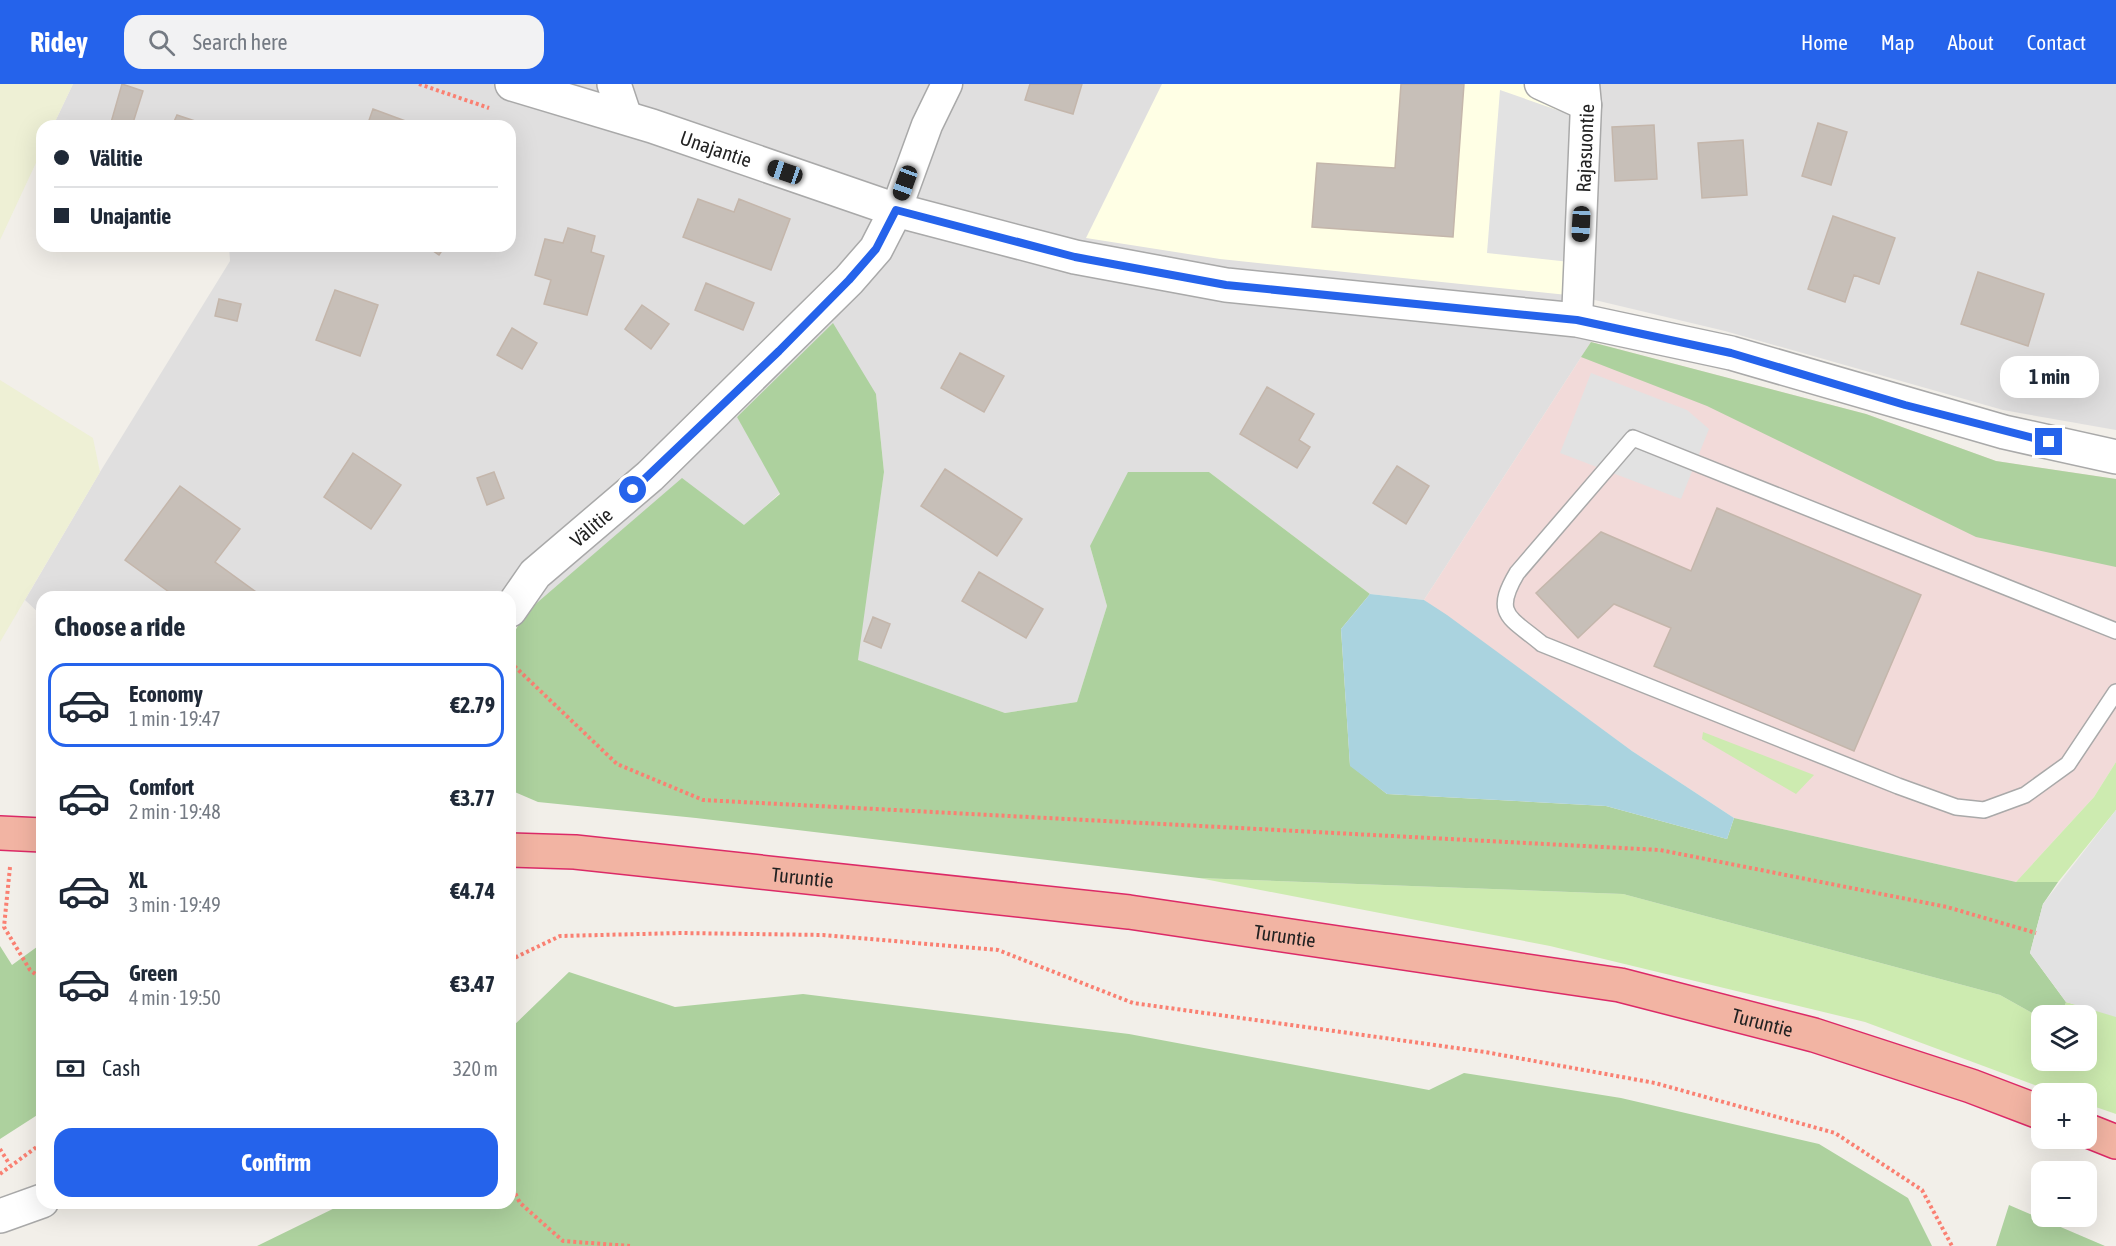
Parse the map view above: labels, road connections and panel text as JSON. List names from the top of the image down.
{
  "streets": {
    "highway": ["Turuntie"],
    "street": ["Unajantie", "Rajasuontie", "Välitie"]
  },
  "crossings": [
    ["Unajantie", "Rajasuontie"],
    ["Unajantie", "Välitie"]
  ],
  "page": {
    "header": "Ridey",
    "search": "Search here",
    "nav": [
      "Home",
      "Map",
      "About",
      "Contact"
    ],
    "banner": ["Välitie", "Unajantie"],
    "bubble": "1 min",
    "heading": "Choose a ride",
    "list": [
      {
        "name": "Economy",
        "note": "1 min · 19:47",
        "value": "€2.79"
      },
      {
        "name": "Comfort",
        "note": "2 min · 19:48",
        "value": "€3.77"
      },
      {
        "name": "XL",
        "note": "3 min · 19:49",
        "value": "€4.74"
      },
      {
        "name": "Green",
        "note": "4 min · 19:50",
        "value": "€3.47"
      }
    ],
    "map_buttons": ["+", "−"],
    "pay": ["Cash", "320 m"],
    "buttons": "Confirm"
  }
}
